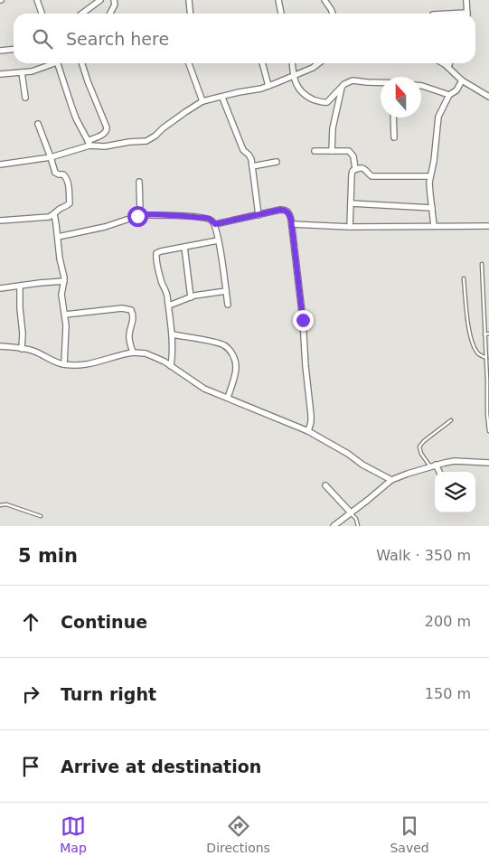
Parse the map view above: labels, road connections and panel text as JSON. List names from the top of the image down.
{
  "north": "top",
  "page": {
    "search": "Search here",
    "heading": ["5 min", "Walk · 350 m"],
    "list": [
      ["Continue", "200 m"],
      ["Turn right", "150 m"],
      "Arrive at destination"
    ],
    "nav": ["Map", "Directions", "Saved"]
  }
}
